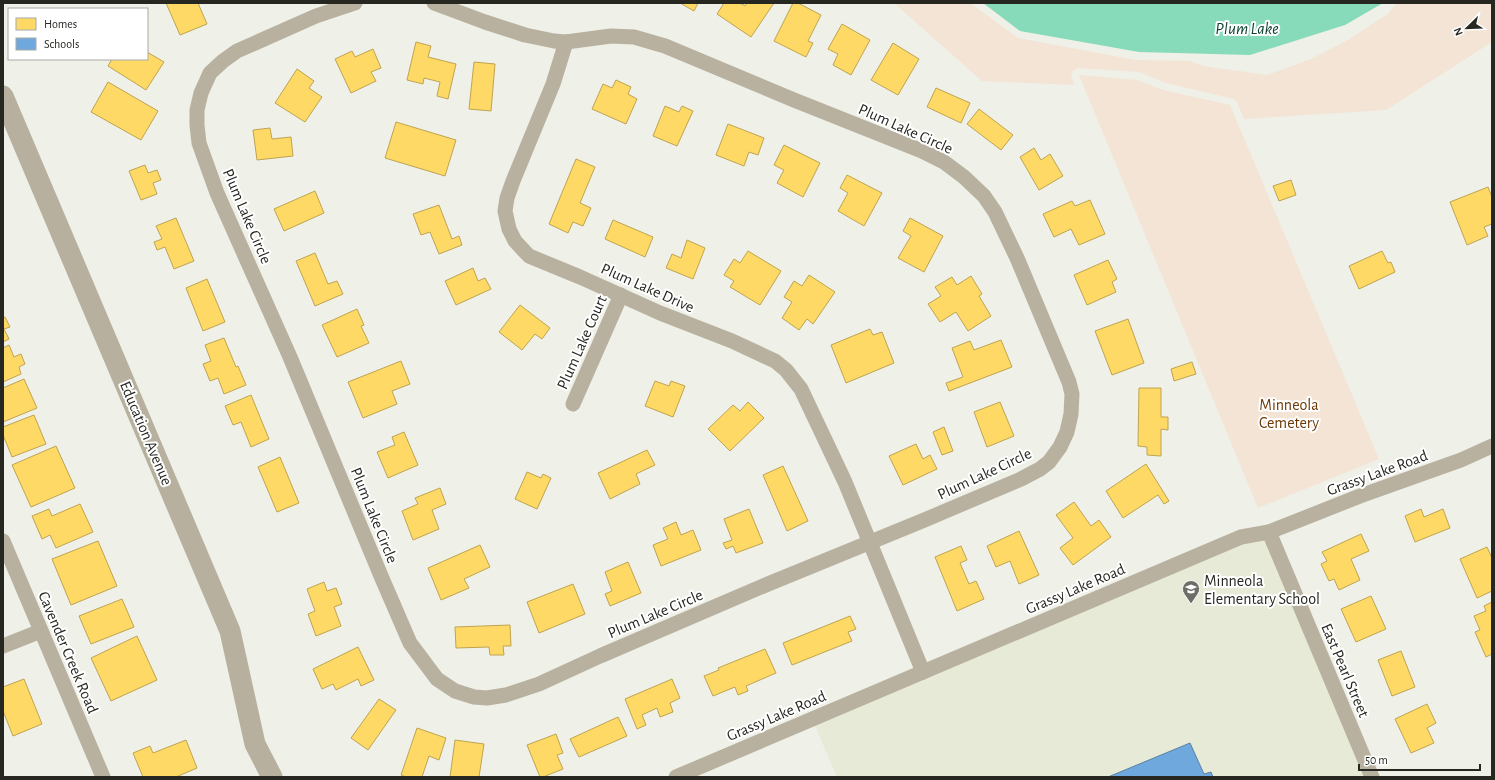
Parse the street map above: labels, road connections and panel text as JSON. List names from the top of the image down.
{
  "streets": {
    "street": [
      "Plum Lake Circle",
      "Plum Lake Drive",
      "Plum Lake Court",
      "Education Avenue",
      "Grassy Lake Road",
      "Cavender Creek Road",
      "East Pearl Street"
    ]
  },
  "crossings": [
    ["Plum Lake Circle", "Plum Lake Drive"],
    ["Plum Lake Drive", "Plum Lake Court"],
    ["Grassy Lake Road", "East Pearl Street"]
  ],
  "water": ["Plum Lake"],
  "parks": ["Minneola Cemetery"],
  "places": {
    "school or university": ["Minneola Elementary School"]
  },
  "legend": ["Homes", "Schools"],
  "scale_bar": "50 m",
  "north": "bottom left"
}
